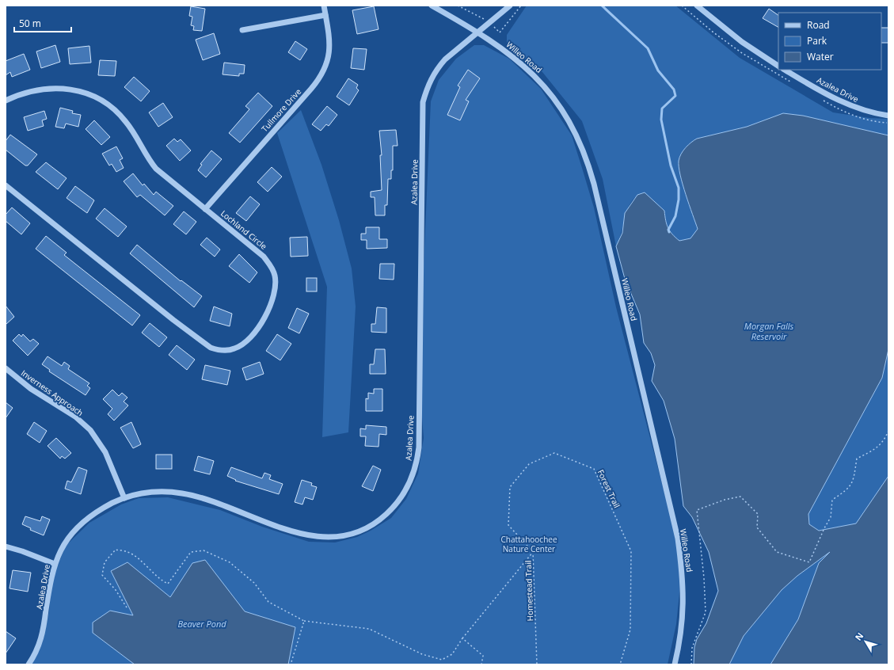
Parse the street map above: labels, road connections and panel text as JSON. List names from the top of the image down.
{
  "streets": {
    "street": [
      "Willeo Road",
      "Azalea Drive",
      "Tullmore Drive",
      "Lochland Circle",
      "Inverness Approach"
    ],
    "path": ["Forest Trail", "Homestead Trail"]
  },
  "crossings": [
    ["Willeo Road", "Azalea Drive"],
    ["Azalea Drive", "Inverness Approach"],
    ["Tullmore Drive", "Lochland Circle"],
    ["Forest Trail", "Homestead Trail"]
  ],
  "water": ["Morgan Falls Reservoir", "Beaver Pond"],
  "parks": ["Chattahoochee Nature Center"],
  "legend": ["Road", "Park", "Water"],
  "scale_bar": "50 m",
  "north": "top left"
}
